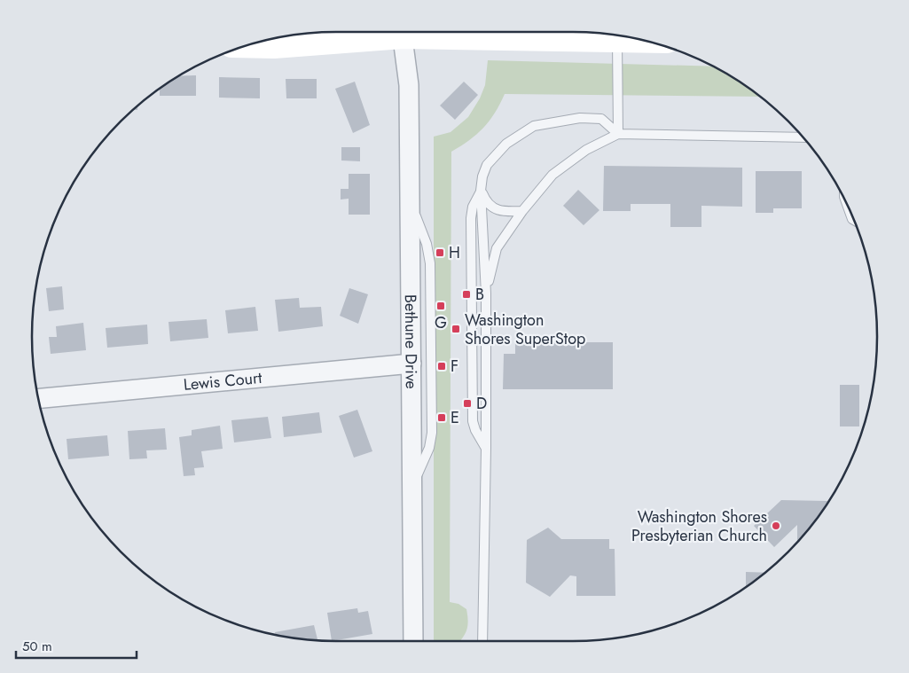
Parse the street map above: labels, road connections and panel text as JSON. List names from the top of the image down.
{
  "streets": {
    "street": ["Bethune Drive", "Lewis Court"]
  },
  "crossings": [
    ["Bethune Drive", "Lewis Court"]
  ],
  "places": {
    "transit": [
      "H",
      "B",
      "G",
      "Washington Shores SuperStop",
      "F",
      "D",
      "E"
    ],
    "other": ["Washington Shores Presbyterian Church"]
  },
  "scale_bar": "50 m"
}
